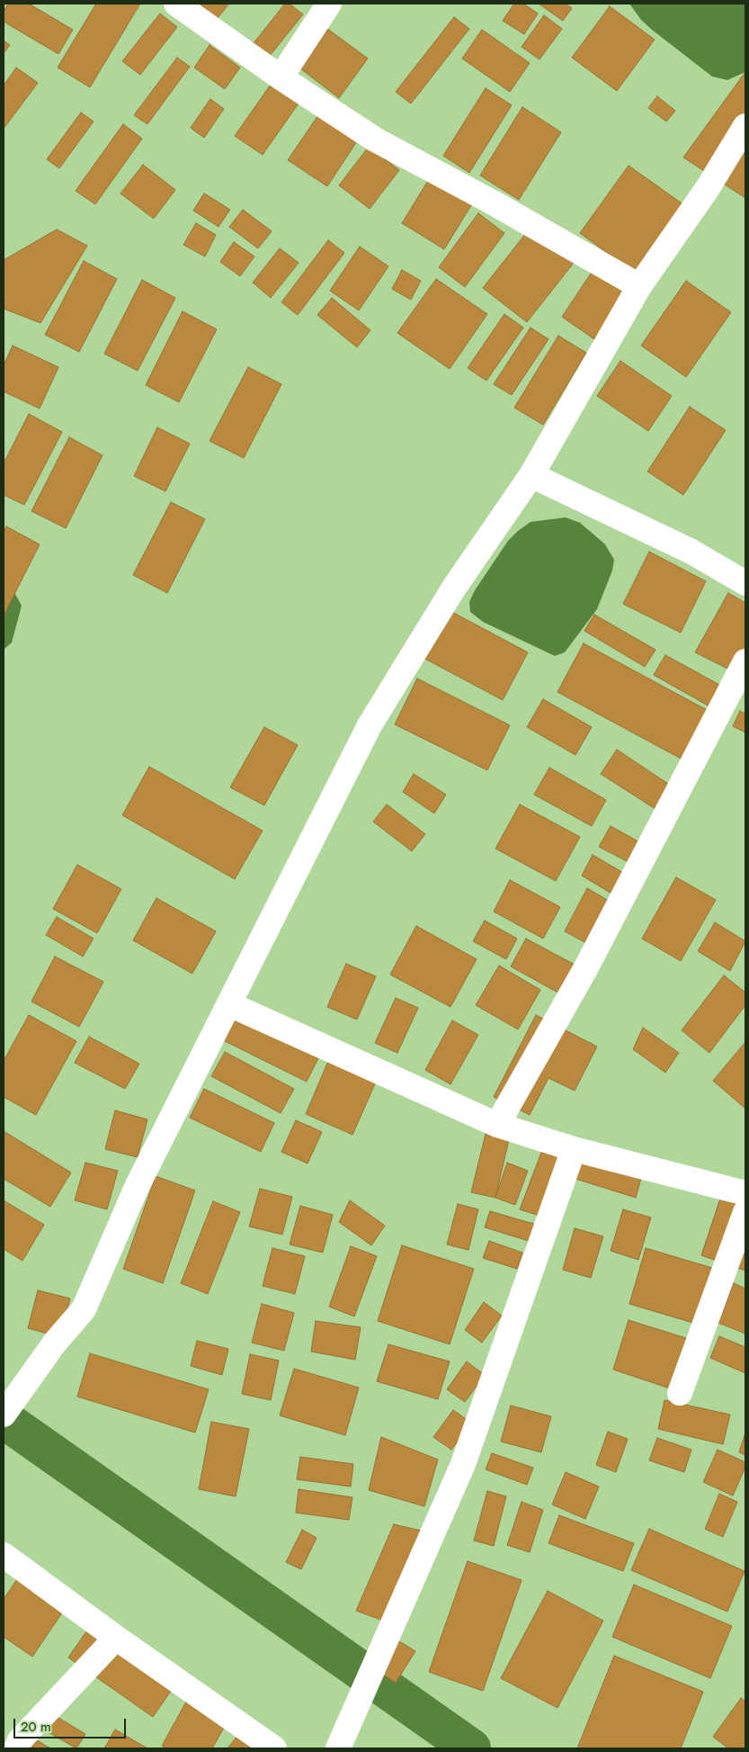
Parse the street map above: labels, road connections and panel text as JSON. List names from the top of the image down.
{
  "scale_bar": "20 m"
}
